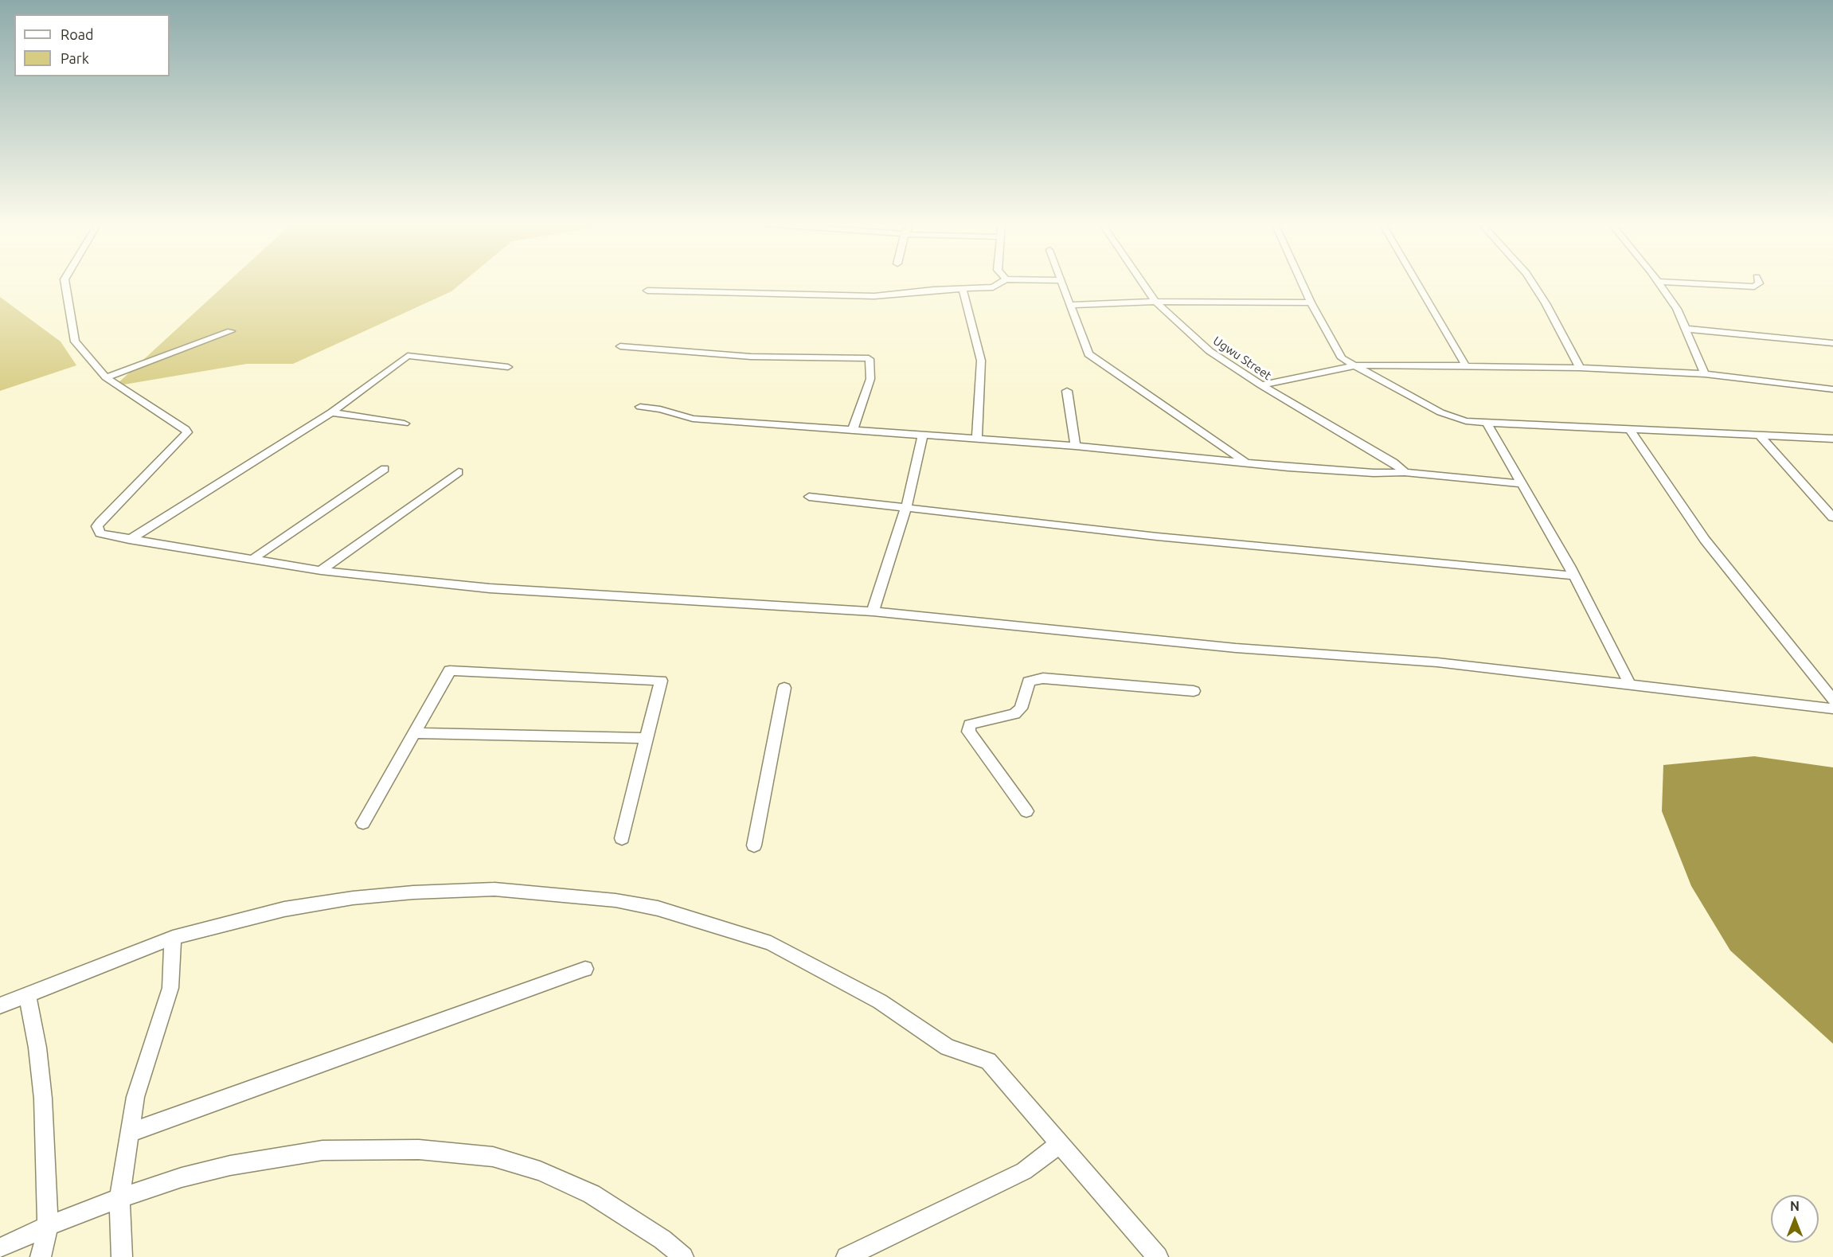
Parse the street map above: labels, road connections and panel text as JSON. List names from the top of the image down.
{
  "streets": {
    "street": ["Ugwu Street"]
  },
  "legend": ["Road", "Park"],
  "north": "top"
}
